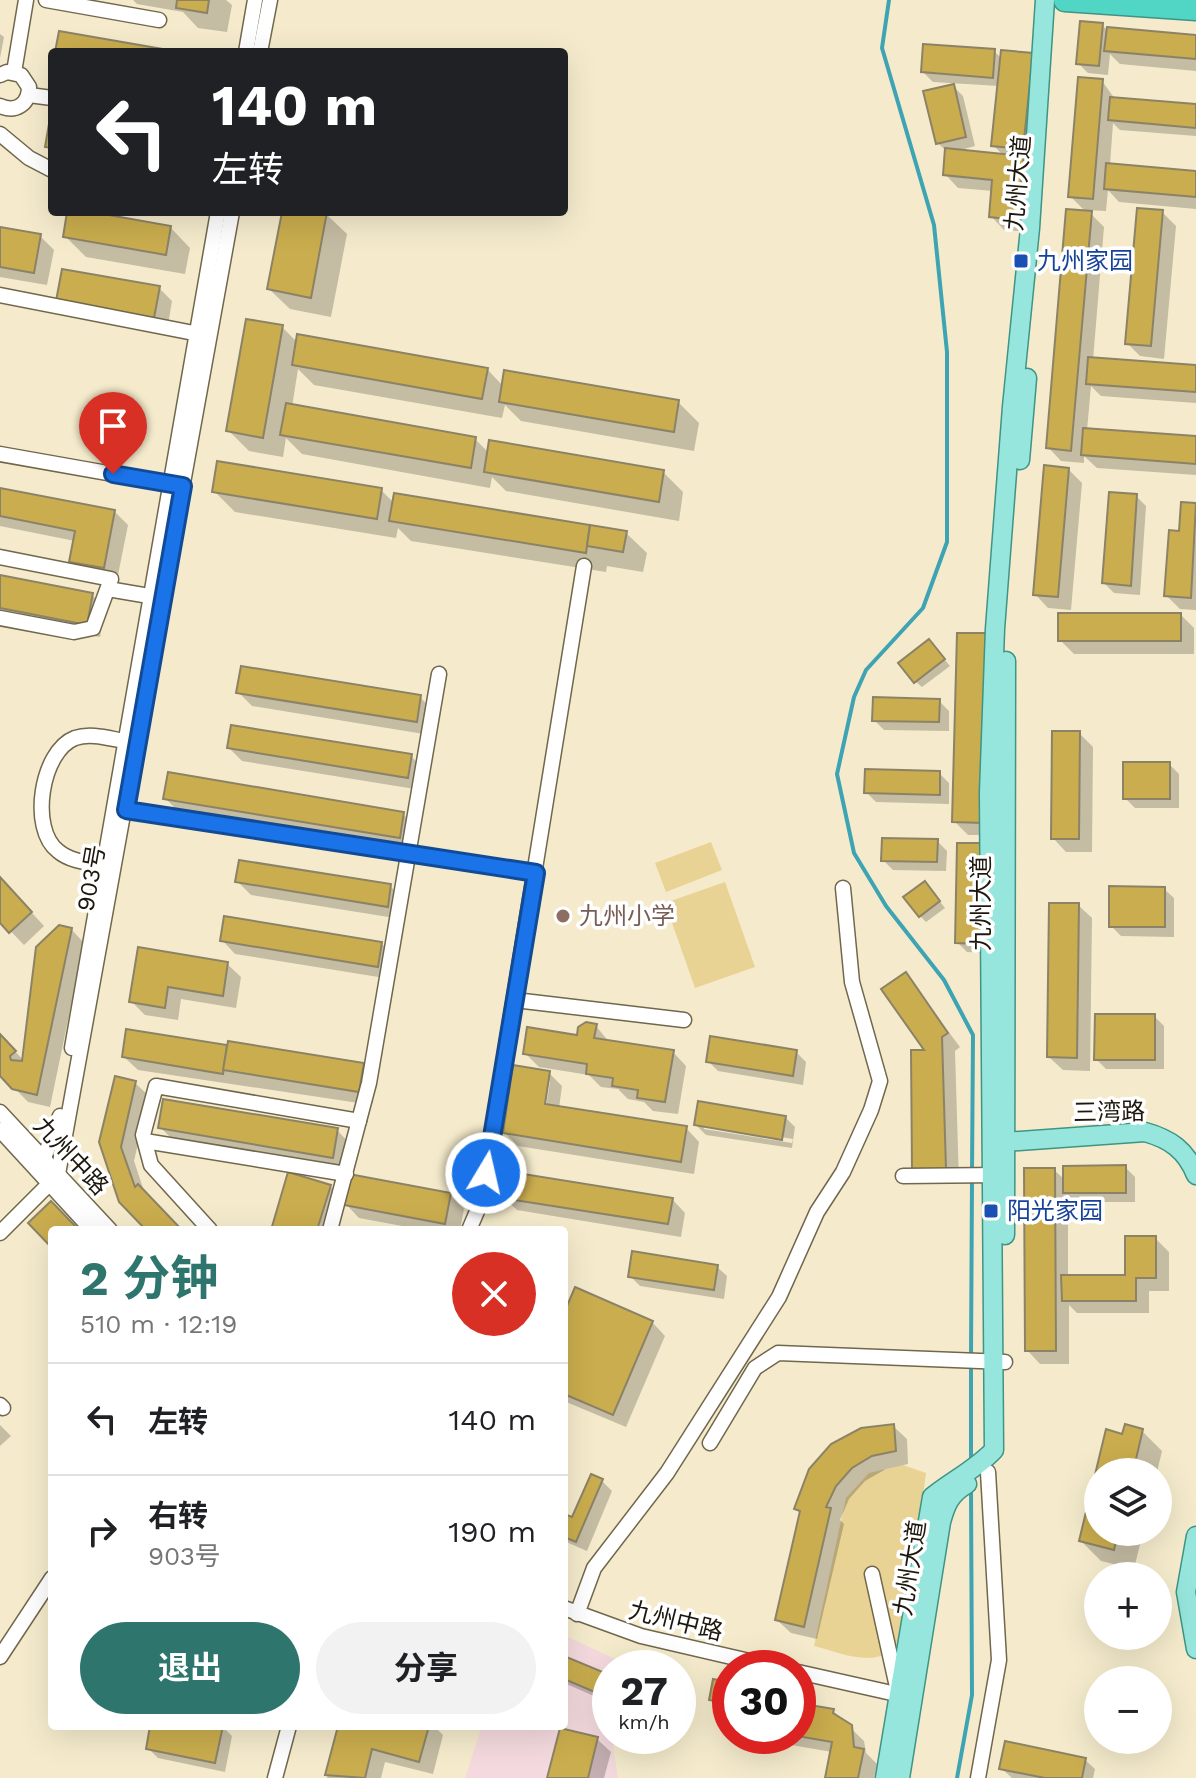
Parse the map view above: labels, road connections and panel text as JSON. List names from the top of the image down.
{
  "streets": {
    "main road": ["九州大道", "三湾路"],
    "street": ["903号", "九州中路"]
  },
  "crossings": [
    ["九州大道", "三湾路"],
    ["903号", "九州中路"]
  ],
  "places": {
    "transit": ["九州家园", "阳光家园"],
    "other": ["九州小学"]
  },
  "page": {
    "turn": ["140 m", "左转"],
    "heading": ["2 分钟", "510 m · 12:19"],
    "list": [
      {
        "name": "左转",
        "value": "140 m"
      },
      {
        "name": "右转",
        "note": "903号",
        "value": "190 m"
      }
    ],
    "map_buttons": ["+", "−"],
    "buttons": ["退出", "分享"],
    "speed": "27 km/h",
    "limit": "30"
  }
}
